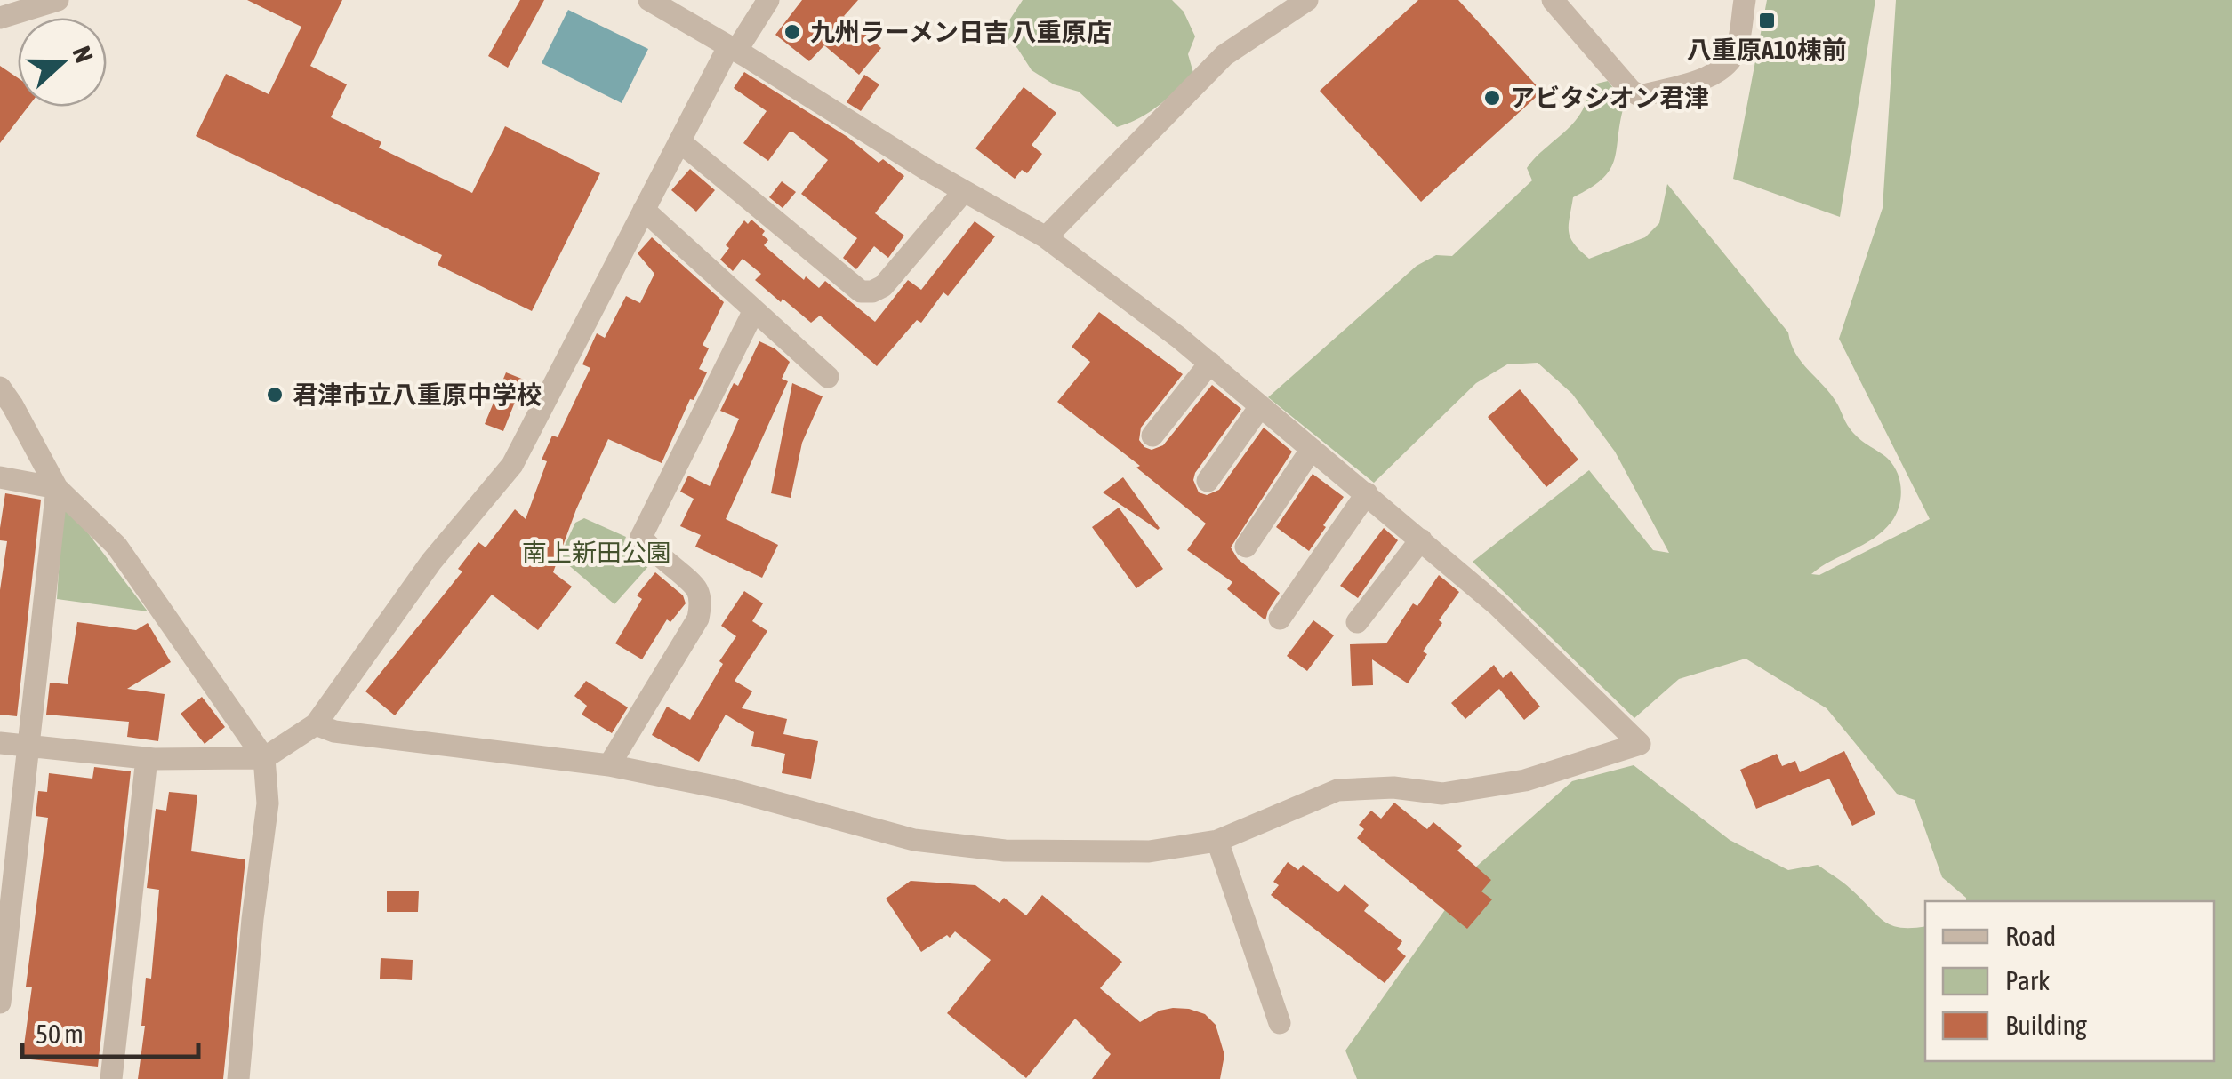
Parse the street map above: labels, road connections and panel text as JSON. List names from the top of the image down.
{
  "parks": ["南上新田公園"],
  "places": {
    "transit": ["八重原A10棟前"],
    "other": ["九州ラーメン日吉 八重原店", "アビタシオン君津", "君津市立八重原中学校"]
  },
  "legend": ["Road", "Park", "Building"],
  "scale_bar": "50 m",
  "north": "right"
}
